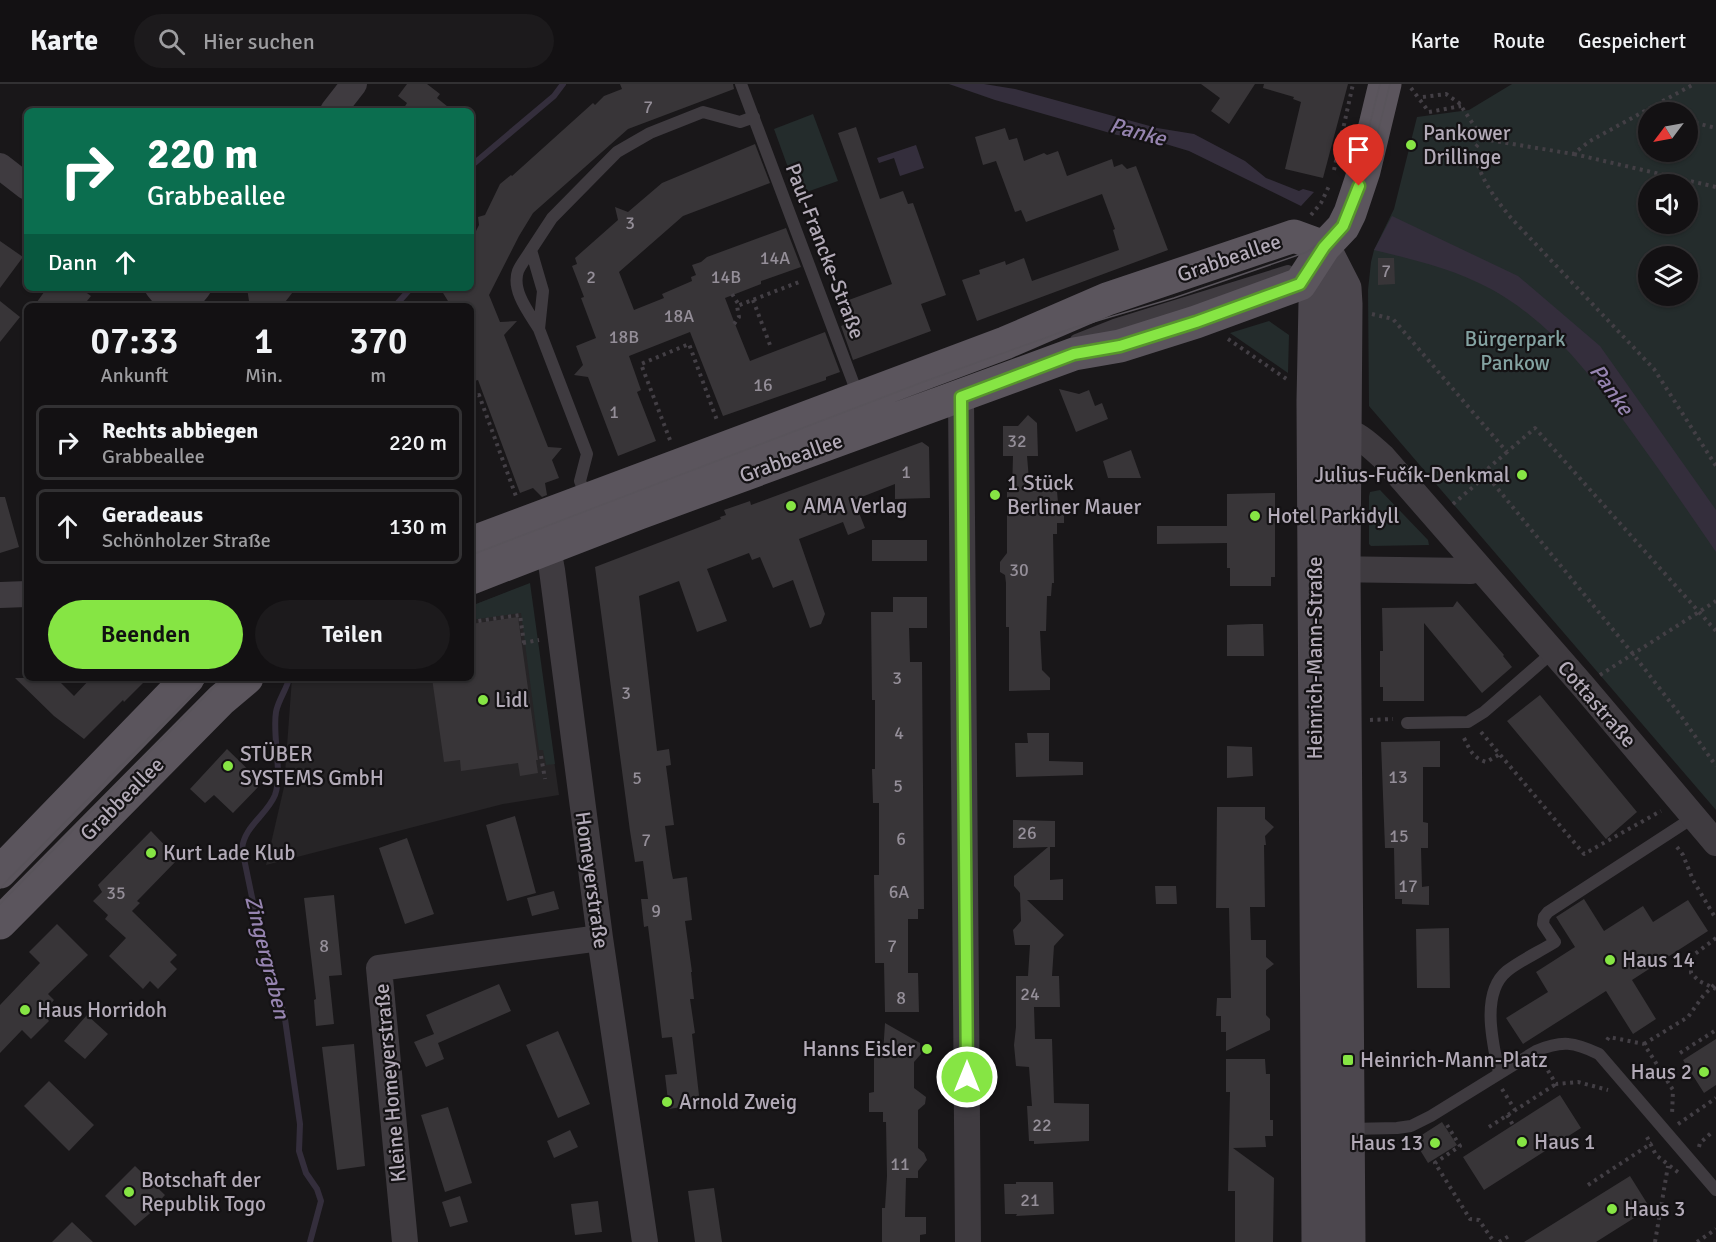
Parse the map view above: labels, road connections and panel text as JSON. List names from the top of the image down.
{
  "streets": {
    "main road": ["Grabbeallee", "Heinrich-Mann-Straße"],
    "street": ["Cottastraße", "Homeyerstraße", "Kleine Homeyerstraße"],
    "lane": ["Paul-Francke-Straße"]
  },
  "crossings": [
    ["Paul-Francke-Straße", "Grabbeallee"],
    ["Grabbeallee", "Heinrich-Mann-Straße"],
    ["Grabbeallee", "Homeyerstraße"],
    ["Heinrich-Mann-Straße", "Cottastraße"],
    ["Homeyerstraße", "Kleine Homeyerstraße"]
  ],
  "water": ["Panke", "Zingergraben"],
  "parks": ["Bürgerpark Pankow"],
  "places": {
    "other": [
      "Pankower Drillinge",
      "Julius-Fučík-Denkmal",
      "1 Stück Berliner Mauer",
      "AMA Verlag",
      "Hotel Parkidyll",
      "Lidl",
      "STÜBER SYSTEMS GmbH",
      "Kurt Lade Klub",
      "Haus 14",
      "Haus Horridoh",
      "Hanns Eisler",
      "Haus 2",
      "Arnold Zweig",
      "Haus 1",
      "Haus 13",
      "Botschaft der Republik Togo",
      "Haus 3"
    ],
    "transit": ["Heinrich-Mann-Platz"]
  },
  "house_numbers": [
    "7",
    "3",
    "14A",
    "7",
    "2",
    "14B",
    "18A",
    "18B",
    "16",
    "1",
    "32",
    "1",
    "30",
    "3",
    "3",
    "4",
    "13",
    "5",
    "5",
    "26",
    "15",
    "6",
    "7",
    "17",
    "6A",
    "35",
    "9",
    "8",
    "7",
    "24",
    "8",
    "22",
    "11",
    "21"
  ],
  "north": "bottom left",
  "page": {
    "header": "Karte",
    "search": "Hier suchen",
    "nav": ["Karte", "Route", "Gespeichert"],
    "turn": ["220 m", "Grabbeallee"],
    "then": "Dann",
    "eta": [
      "07:33",
      "Ankunft",
      "1",
      "Min.",
      "370",
      "m"
    ],
    "list": [
      {
        "name": "Rechts abbiegen",
        "note": "Grabbeallee",
        "value": "220 m"
      },
      {
        "name": "Geradeaus",
        "note": "Schönholzer Straße",
        "value": "130 m"
      }
    ],
    "buttons": ["Beenden", "Teilen"]
  }
}
